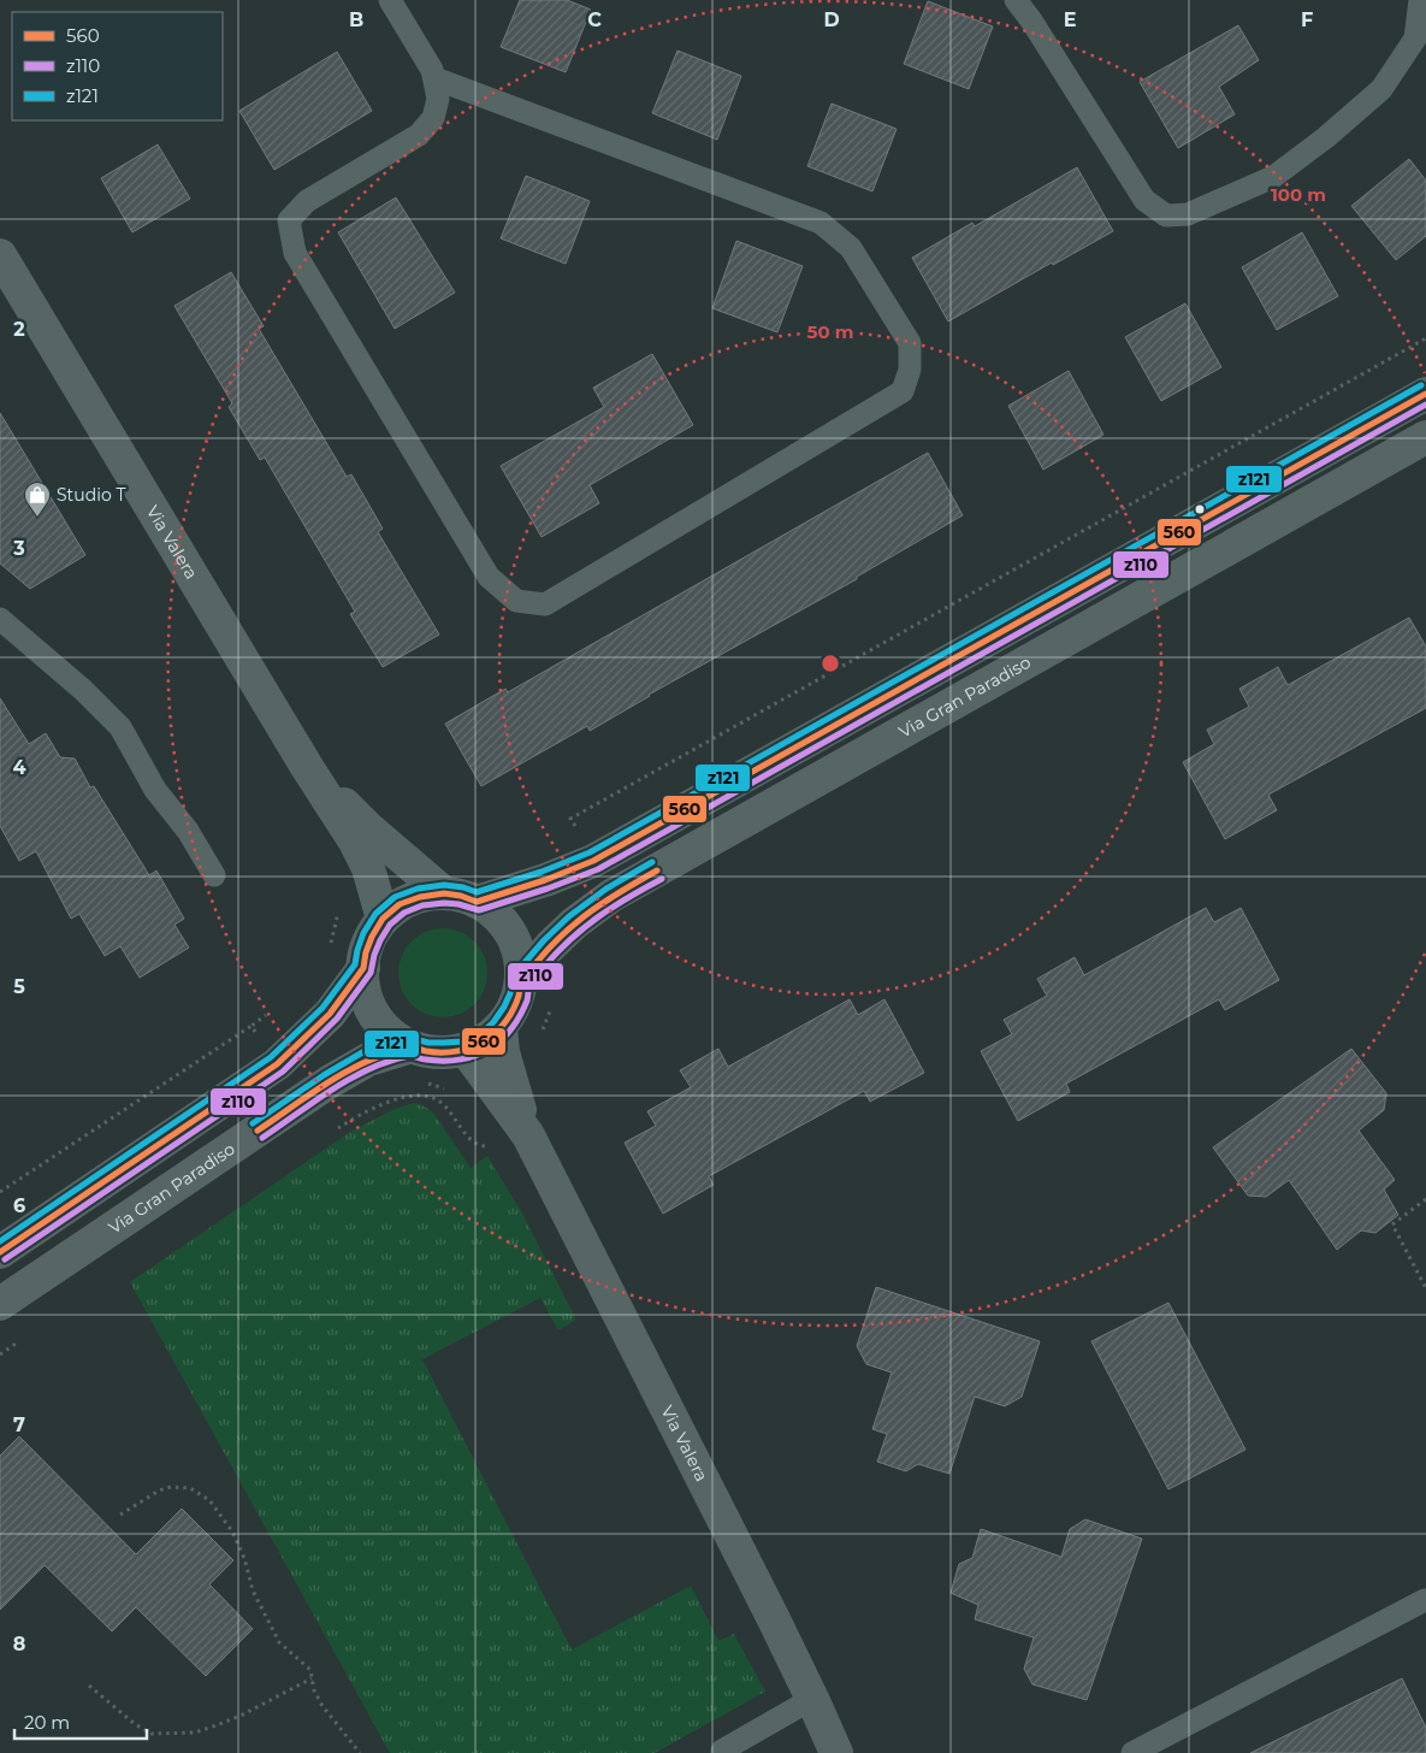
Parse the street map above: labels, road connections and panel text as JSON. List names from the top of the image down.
{
  "streets": {
    "street": ["Via Valera", "Via Gran Paradiso"]
  },
  "crossings": [
    ["Via Valera", "Via Gran Paradiso"]
  ],
  "places": {
    "shop": ["Studio T"]
  },
  "lines": ["transit line z121", "transit line 560", "transit line z110"],
  "legend": ["560", "z110", "z121"],
  "scale_bar": "20 m",
  "grid": {
    "columns": [
      "B",
      "C",
      "D",
      "E",
      "F"
    ],
    "rows": [
      "2",
      "3",
      "4",
      "5",
      "6",
      "7",
      "8"
    ]
  },
  "rings": ["100 m", "50 m"]
}
